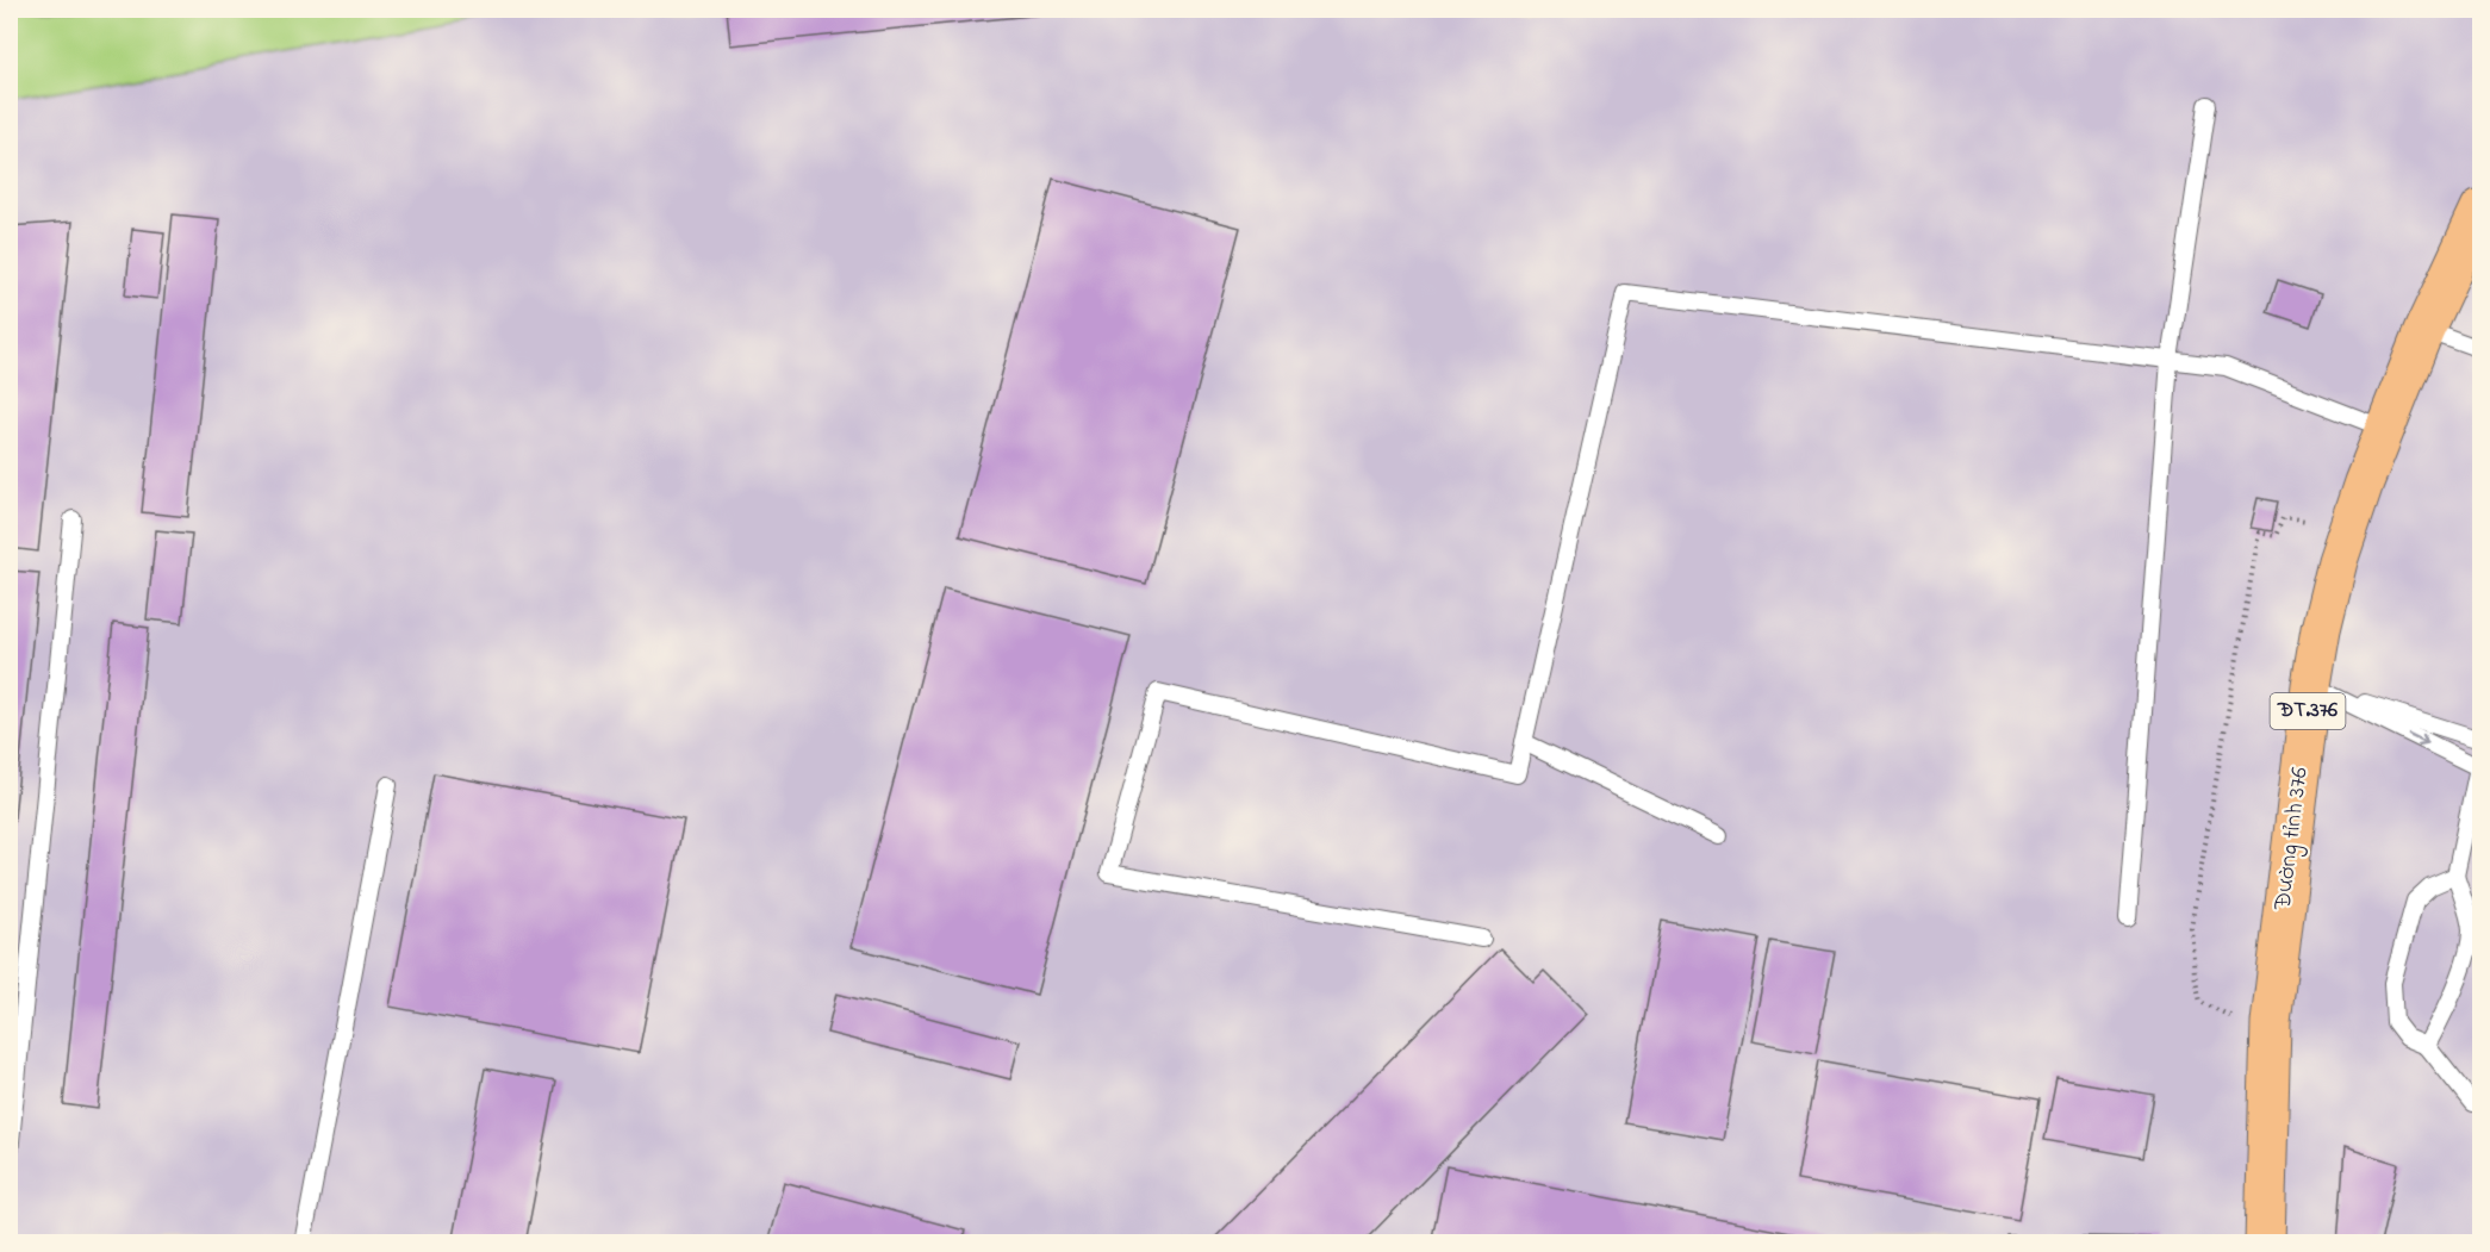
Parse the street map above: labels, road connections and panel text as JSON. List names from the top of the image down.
{
  "streets": {
    "main road": ["ĐT.376", "Đường tỉnh 376"]
  }
}
